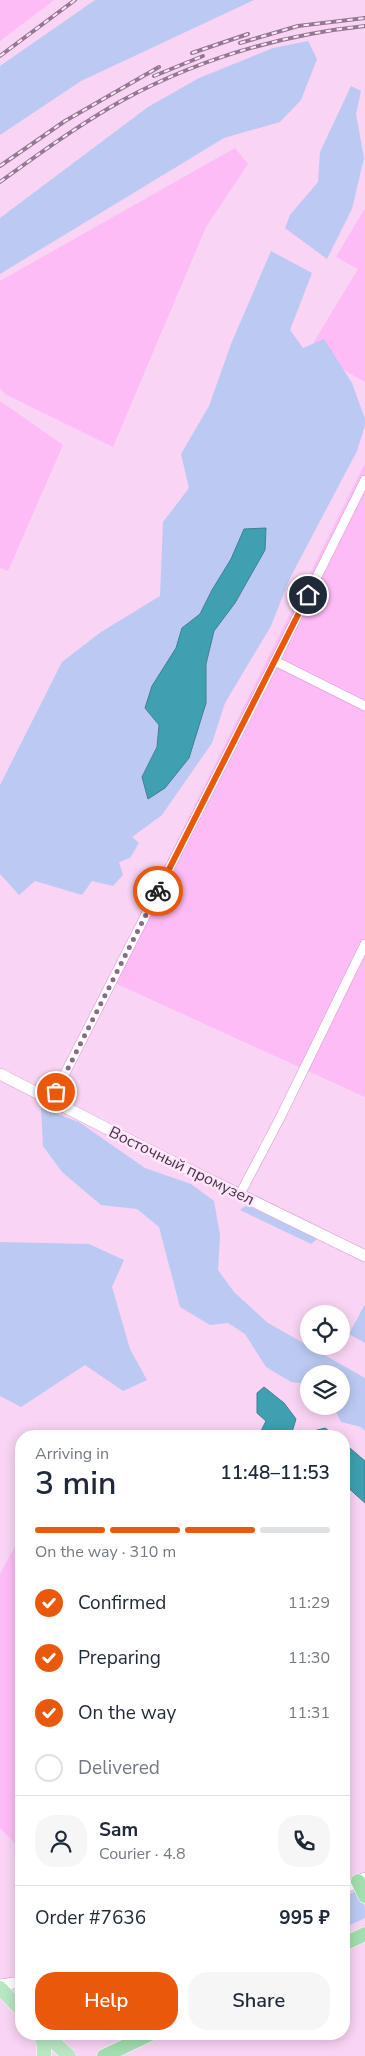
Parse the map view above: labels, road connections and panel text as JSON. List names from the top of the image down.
{
  "streets": {
    "street": ["Восточный промузел"]
  },
  "page": {
    "heading": ["3 min", "Arriving in", "11:48–11:53"],
    "panel": [
      "Sam",
      "Courier · 4.8",
      "Order #7636",
      "995 ₽"
    ],
    "bar": "On the way · 310 m",
    "list": [
      ["Confirmed", "11:29"],
      ["Preparing", "11:30"],
      ["On the way", "11:31"],
      "Delivered"
    ],
    "buttons": ["Help", "Share"]
  }
}
